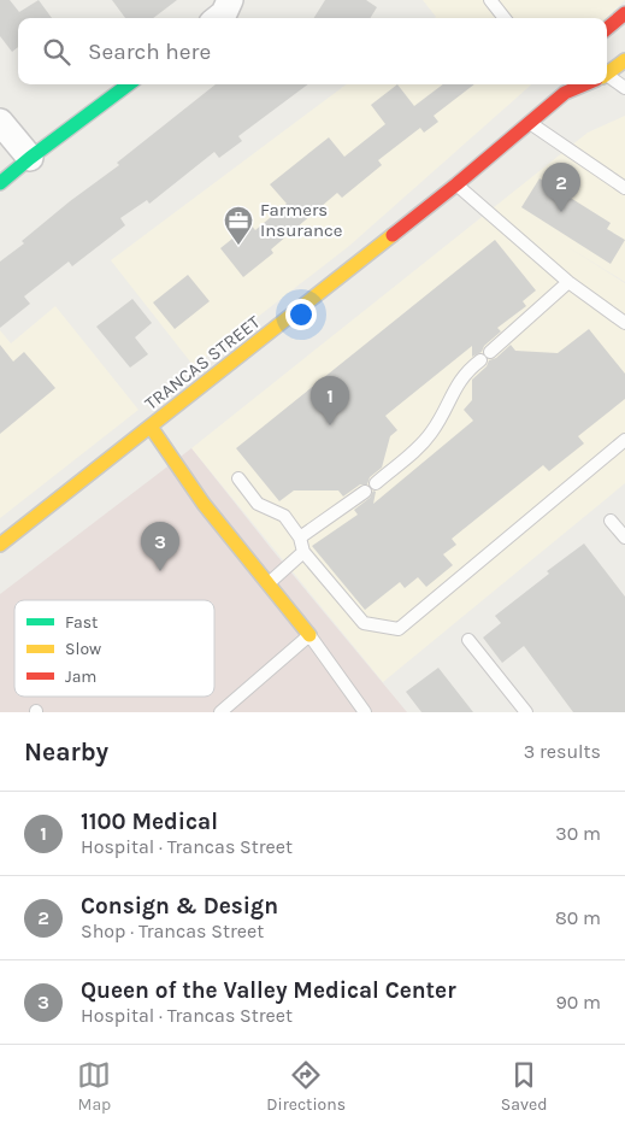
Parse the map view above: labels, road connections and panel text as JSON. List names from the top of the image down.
{
  "streets": {
    "main road": ["TRANCAS STREET"]
  },
  "places": {
    "office": ["Farmers Insurance"]
  },
  "legend": ["Fast", "Slow", "Jam"],
  "page": {
    "search": "Search here",
    "pins": ["2", "1", "3"],
    "heading": ["Nearby", "3 results"],
    "list": [
      {
        "mark": "1",
        "name": "1100 Medical",
        "note": "Hospital · Trancas Street",
        "value": "30 m"
      },
      {
        "mark": "2",
        "name": "Consign & Design",
        "note": "Shop · Trancas Street",
        "value": "80 m"
      },
      {
        "mark": "3",
        "name": "Queen of the Valley Medical Center",
        "note": "Hospital · Trancas Street",
        "value": "90 m"
      }
    ],
    "nav": ["Map", "Directions", "Saved"]
  }
}
